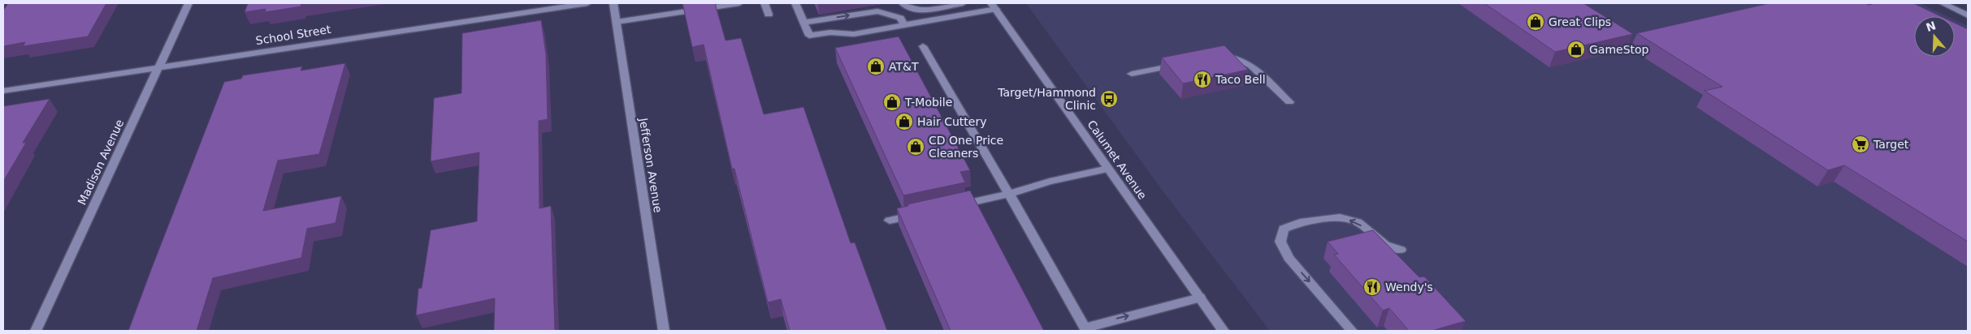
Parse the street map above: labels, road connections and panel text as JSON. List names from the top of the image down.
{
  "streets": {
    "street": [
      "School Street",
      "Calumet Avenue",
      "Madison Avenue",
      "Jefferson Avenue"
    ]
  },
  "crossings": [
    ["School Street", "Madison Avenue"]
  ],
  "places": {
    "shop": [
      "Great Clips",
      "GameStop",
      "AT&T",
      "T-Mobile",
      "Hair Cuttery",
      "CD One Price Cleaners"
    ],
    "restaurant": ["Taco Bell", "Wendy's"],
    "bus stop": ["Target/Hammond Clinic"],
    "supermarket": ["Target"]
  },
  "north": "top"
}
